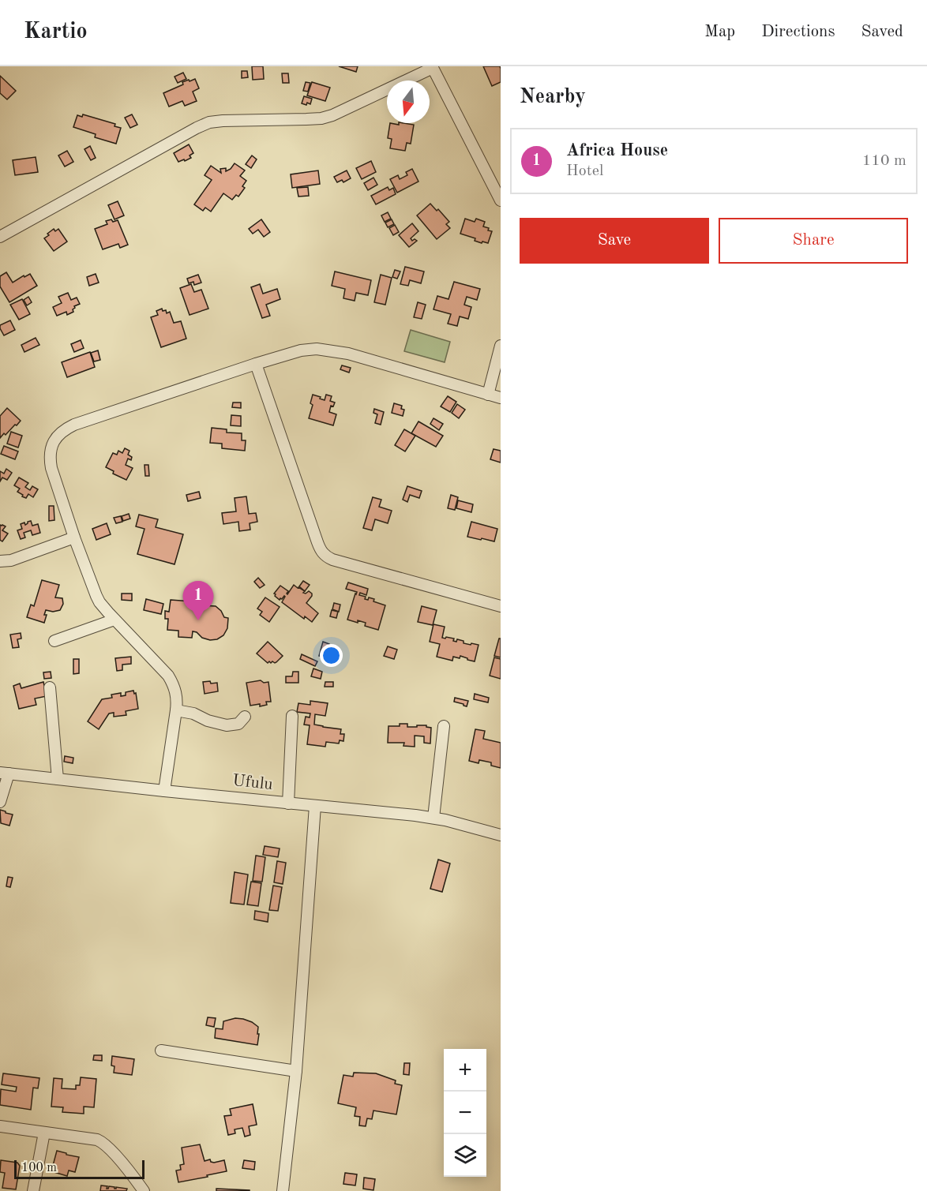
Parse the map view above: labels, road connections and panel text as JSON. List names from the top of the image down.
{
  "streets": {
    "street": ["Ufulu"]
  },
  "scale_bar": "100 m",
  "north": "bottom",
  "page": {
    "header": "Kartio",
    "nav": ["Map", "Directions", "Saved"],
    "heading": "Nearby",
    "list": [
      {
        "mark": "1",
        "name": "Africa House",
        "note": "Hotel",
        "value": "110 m"
      }
    ],
    "buttons": ["Save", "Share"],
    "pins": "1",
    "map_buttons": ["+", "−"],
    "scale": "100 m"
  }
}
